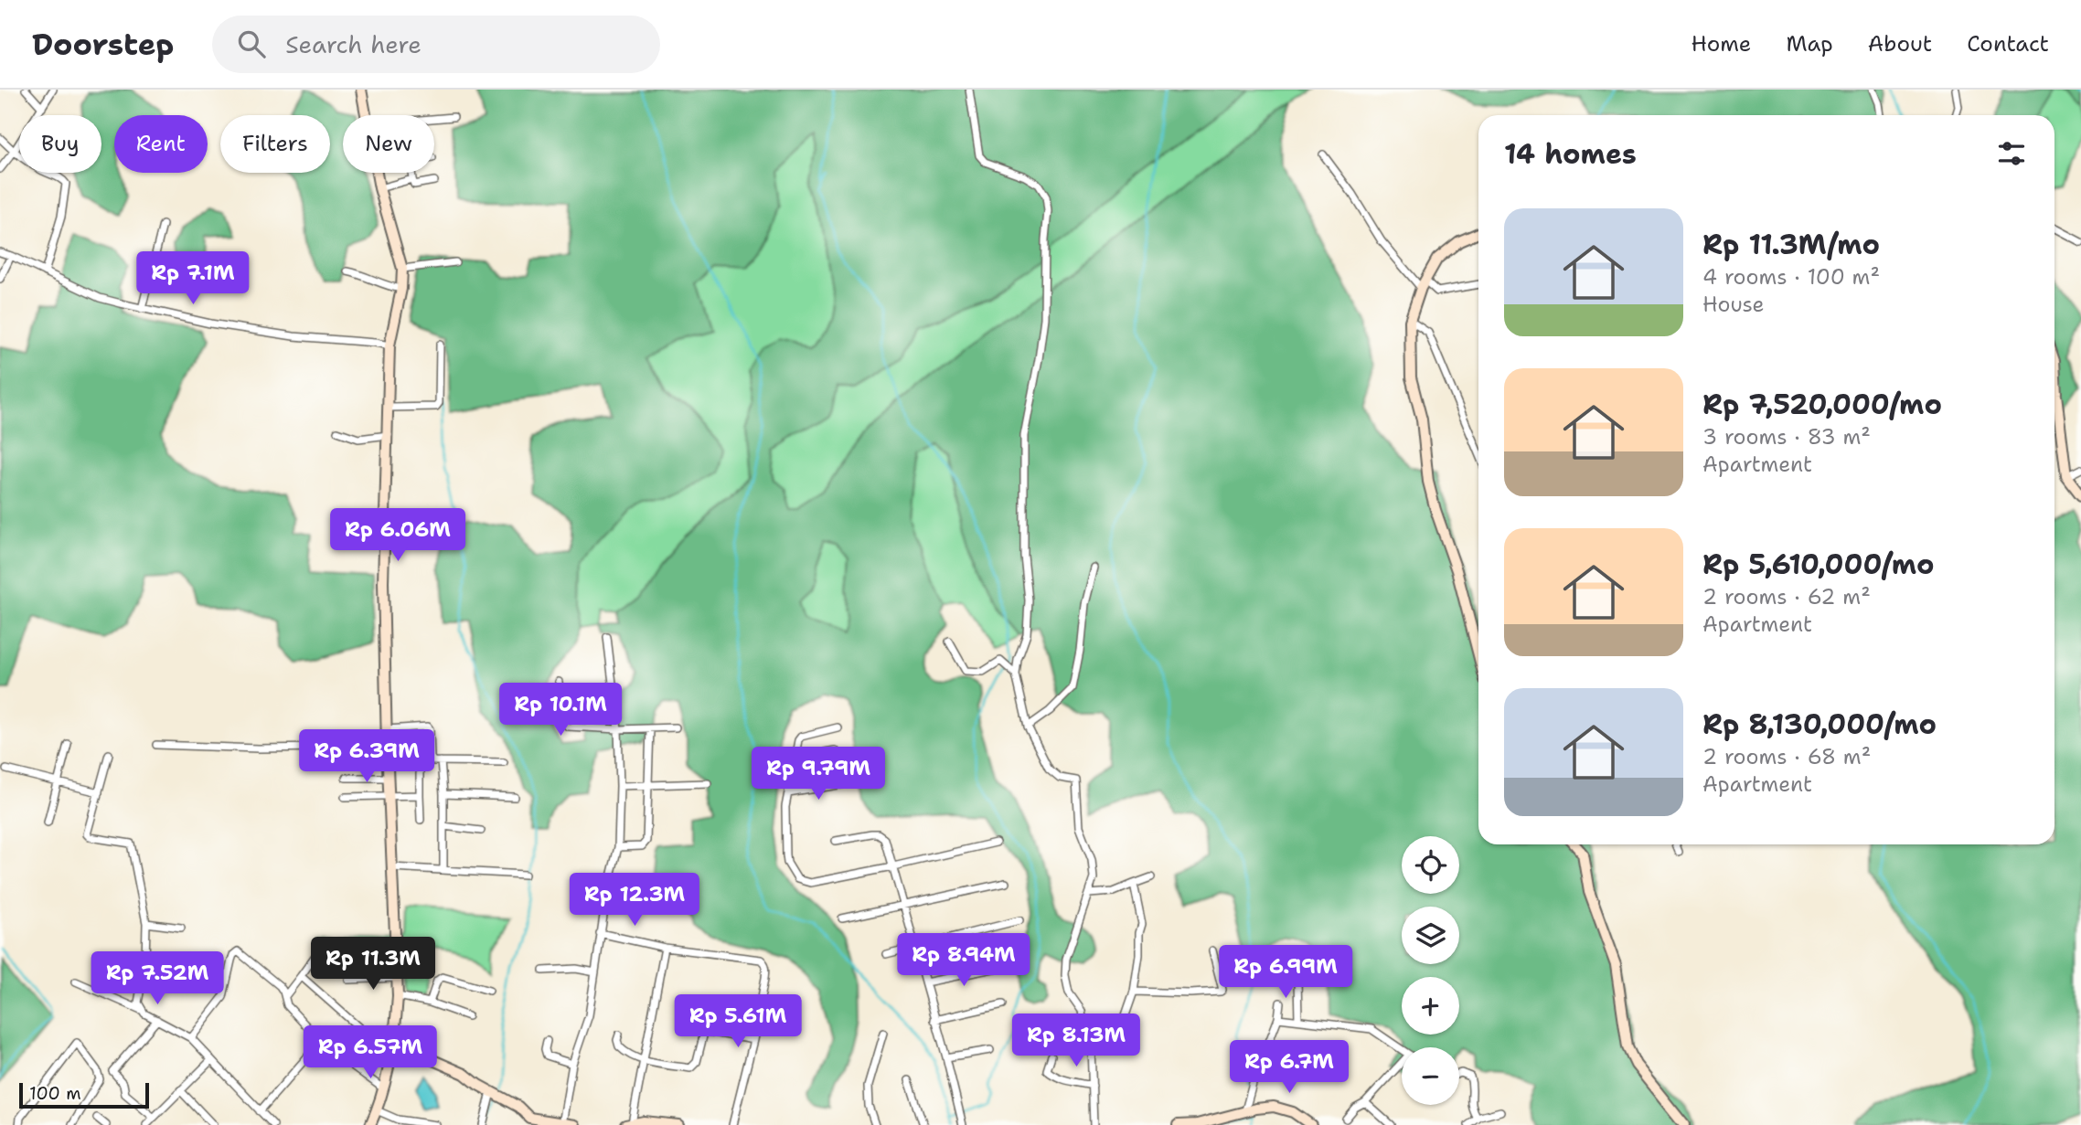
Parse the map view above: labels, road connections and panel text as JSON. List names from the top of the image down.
{
  "scale_bar": "100 m",
  "page": {
    "header": "Doorstep",
    "search": "Search here",
    "nav": [
      "Home",
      "Map",
      "About",
      "Contact"
    ],
    "chip": [
      "Buy",
      "Rent",
      "Filters",
      "New"
    ],
    "heading": "14 homes",
    "list": [
      {
        "name": "Rp 11.3M/mo",
        "note": "4 rooms · 100 m² · House"
      },
      {
        "name": "Rp 7,520,000/mo",
        "note": "3 rooms · 83 m² · Apartment"
      },
      {
        "name": "Rp 5,610,000/mo",
        "note": "2 rooms · 62 m² · Apartment"
      },
      {
        "name": "Rp 8,130,000/mo",
        "note": "2 rooms · 68 m² · Apartment"
      }
    ],
    "price": [
      "Rp 7.1M",
      "Rp 6.06M",
      "Rp 10.1M",
      "Rp 6.39M",
      "Rp 9.79M",
      "Rp 12.3M",
      "Rp 8.94M",
      "Rp 11.3M",
      "Rp 6.99M",
      "Rp 7.52M",
      "Rp 5.61M",
      "Rp 8.13M",
      "Rp 6.57M",
      "Rp 6.7M"
    ],
    "map_buttons": ["+", "−"],
    "scale": "100 m"
  }
}
